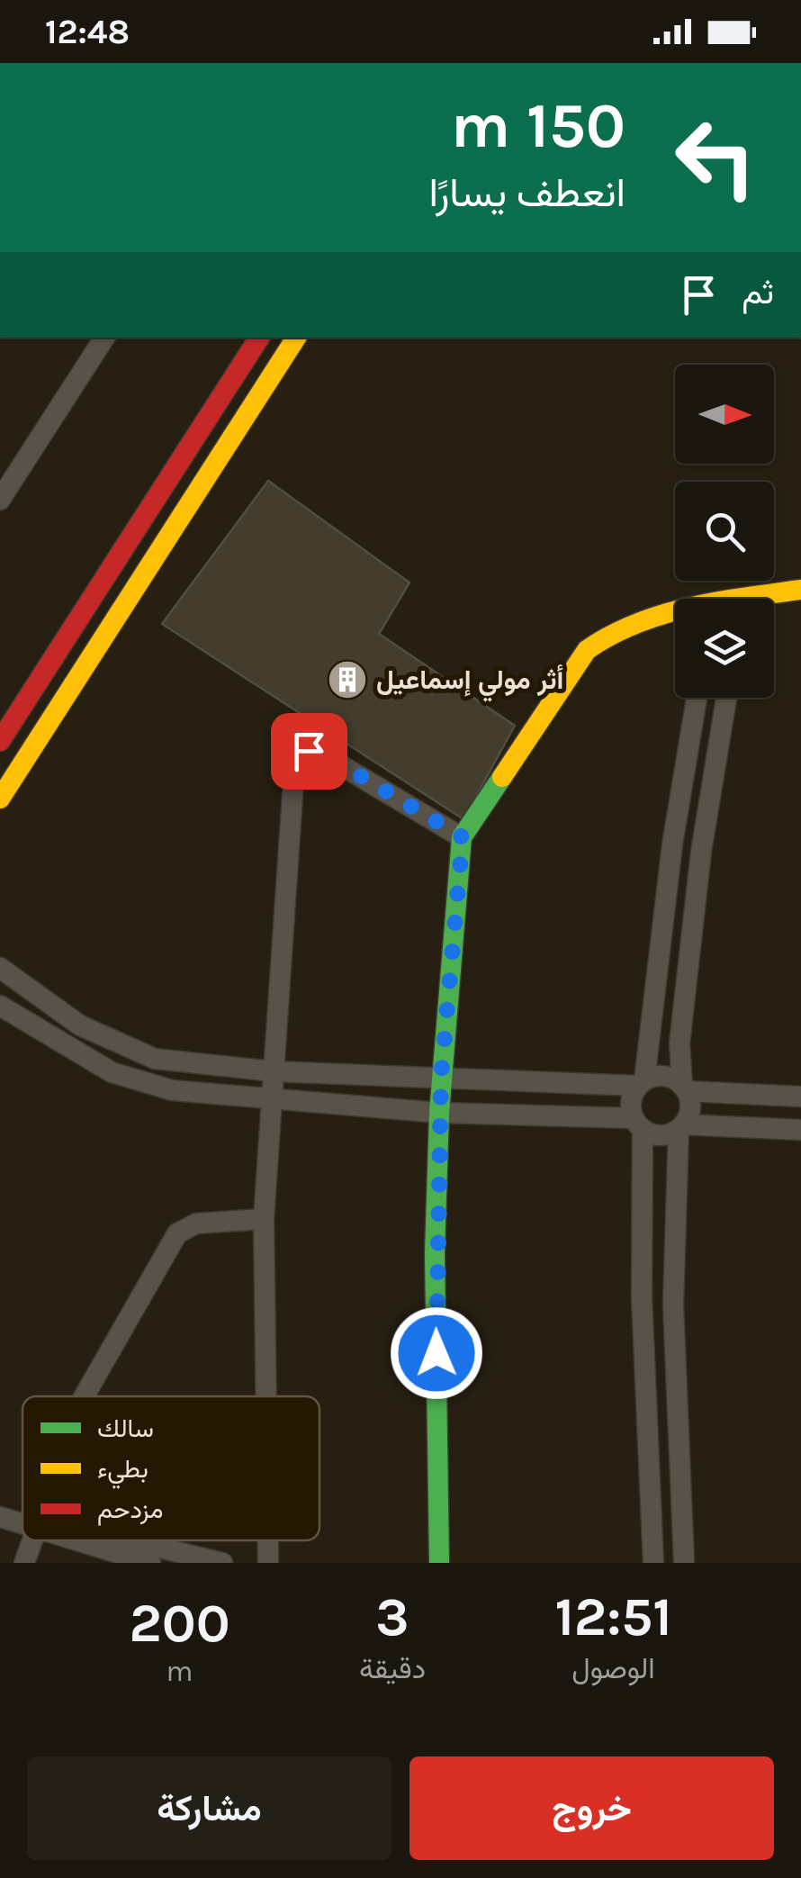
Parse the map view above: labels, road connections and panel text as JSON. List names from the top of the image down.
{
  "places": {
    "building": ["أثر مولي إسماعيل"]
  },
  "legend": ["سالك", "بطيء", "مزدحم"],
  "north": "right",
  "page": {
    "status": "12:48",
    "turn": ["150 m", "انعطف يسارًا"],
    "then": "ثم",
    "eta": [
      "12:51",
      "الوصول",
      "3",
      "دقيقة",
      "200",
      "m"
    ],
    "buttons": ["خروج", "مشاركة"]
  }
}
